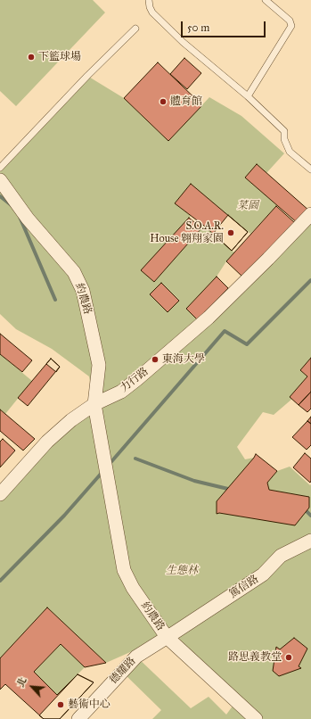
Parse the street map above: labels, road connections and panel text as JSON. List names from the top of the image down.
{
  "streets": {
    "street": [
      "約農路",
      "力行路",
      "篤信路",
      "德耀路"
    ]
  },
  "crossings": [
    ["約農路", "力行路"],
    ["約農路", "篤信路"],
    ["約農路", "德耀路"],
    ["篤信路", "德耀路"]
  ],
  "parks": ["菜園", "生態林"],
  "places": [
    "下籃球場",
    "體育館",
    "S.O.A.R. House 翱翔家園",
    "東海大學",
    "路思義教堂",
    "藝術中心"
  ],
  "scale_bar": "50 m",
  "north": "top left"
}
